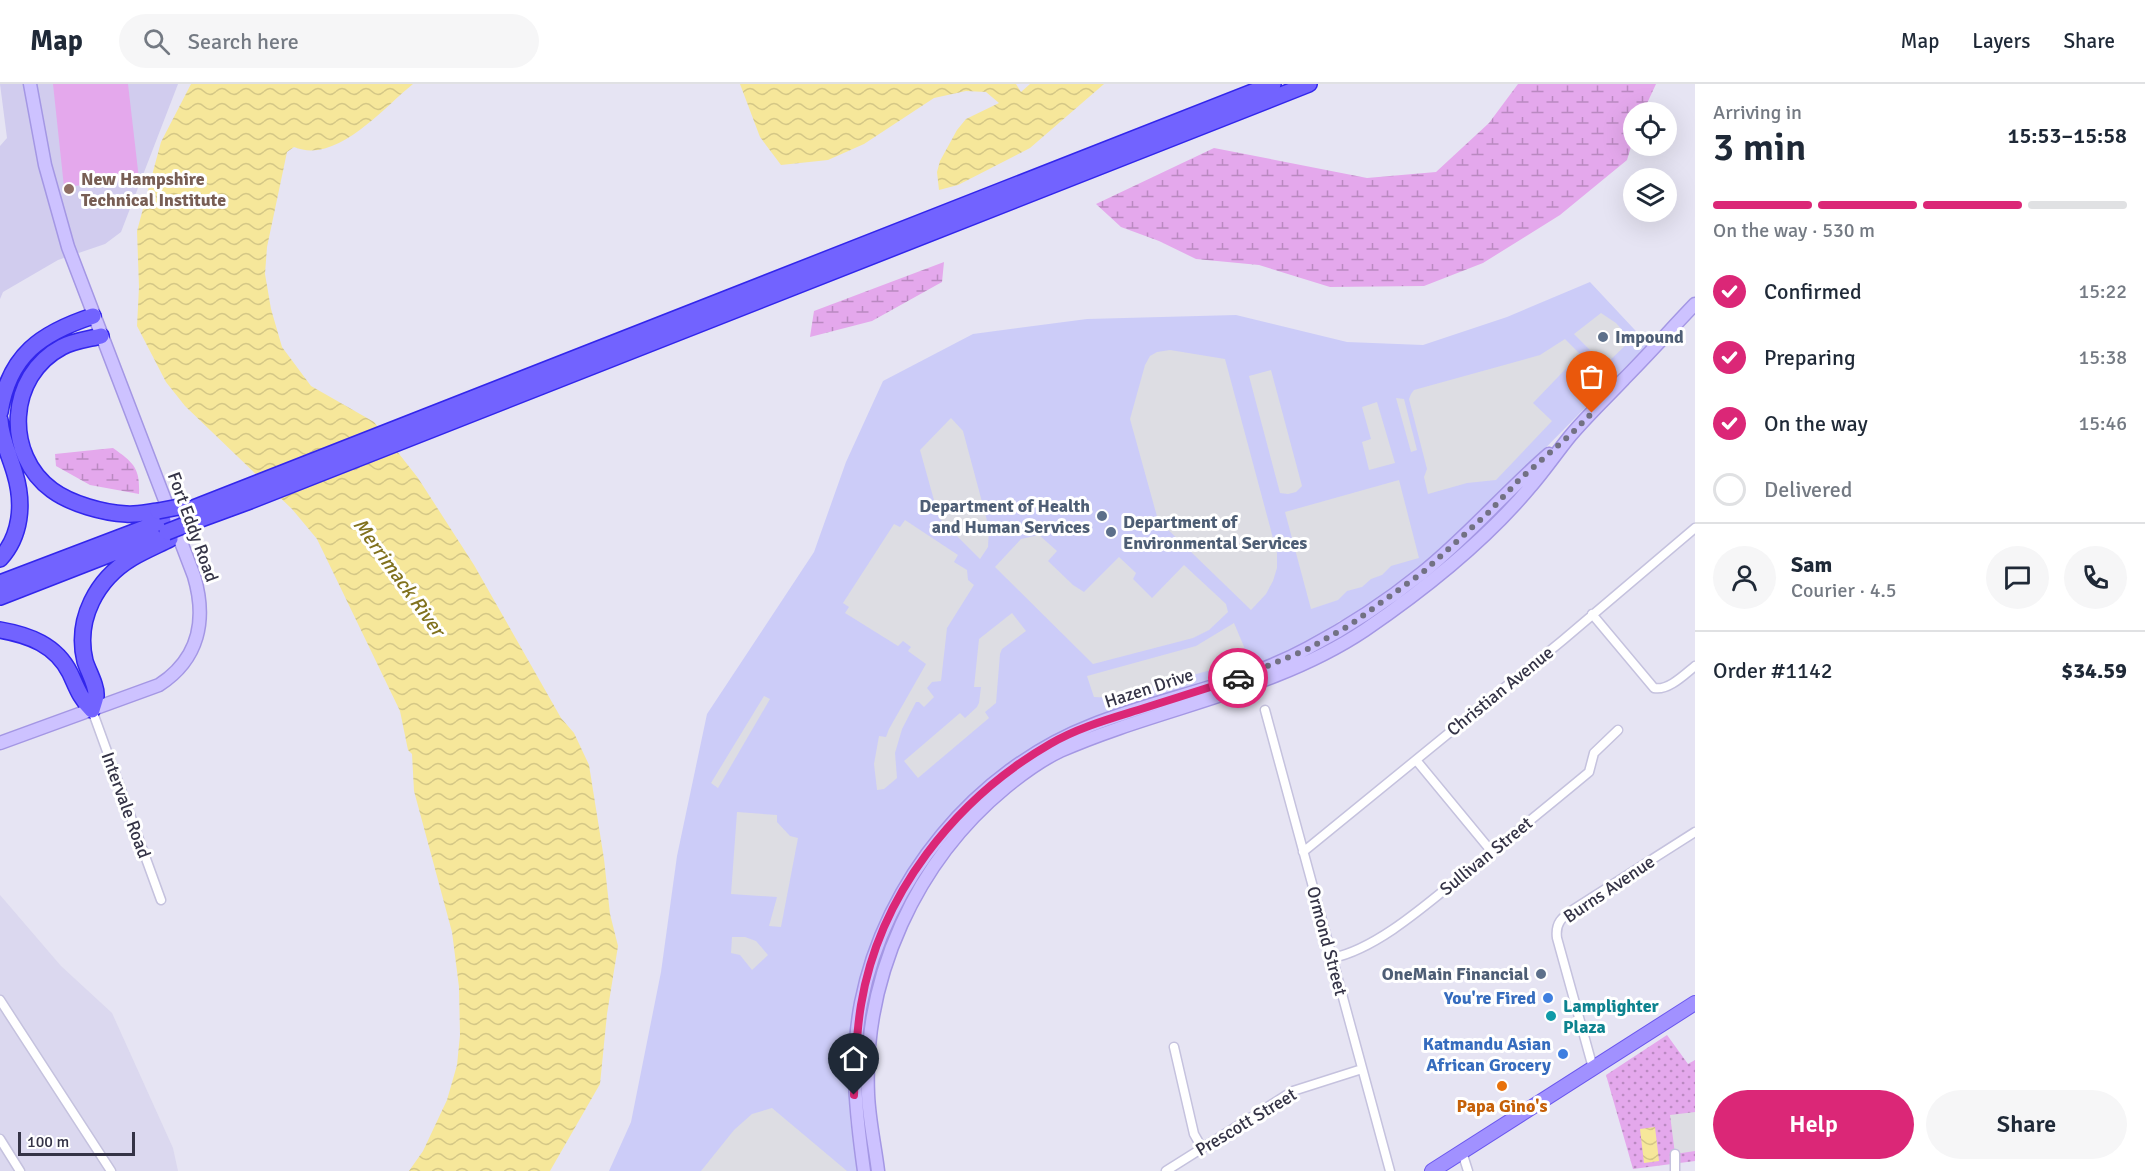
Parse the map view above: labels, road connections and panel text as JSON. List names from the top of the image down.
{
  "streets": {
    "street": [
      "Fort Eddy Road",
      "Hazen Drive",
      "Christian Avenue",
      "Intervale Road",
      "Sullivan Street",
      "Burns Avenue",
      "Ormond Street",
      "Prescott Street"
    ]
  },
  "crossings": [
    ["Fort Eddy Road", "Intervale Road"],
    ["Christian Avenue", "Ormond Street"],
    ["Sullivan Street", "Ormond Street"],
    ["Ormond Street", "Prescott Street"]
  ],
  "water": ["Merrimack River"],
  "places": [
    "New Hampshire Technical Institute",
    "Impound",
    "Department of Health and Human Services",
    "Department of Environmental Services",
    "OneMain Financial",
    "You're Fired",
    "Lamplighter Plaza",
    "Katmandu Asian African Grocery",
    "Papa Gino's"
  ],
  "scale_bar": "100 m",
  "page": {
    "header": "Map",
    "search": "Search here",
    "nav": ["Map", "Layers", "Share"],
    "heading": ["3 min", "Arriving in", "15:53–15:58"],
    "panel": [
      "Sam",
      "Courier · 4.5",
      "Order #1142",
      "$34.59"
    ],
    "bar": "On the way · 530 m",
    "list": [
      ["Confirmed", "15:22"],
      ["Preparing", "15:38"],
      ["On the way", "15:46"],
      "Delivered"
    ],
    "buttons": ["Help", "Share"],
    "scale": "100 m"
  }
}
